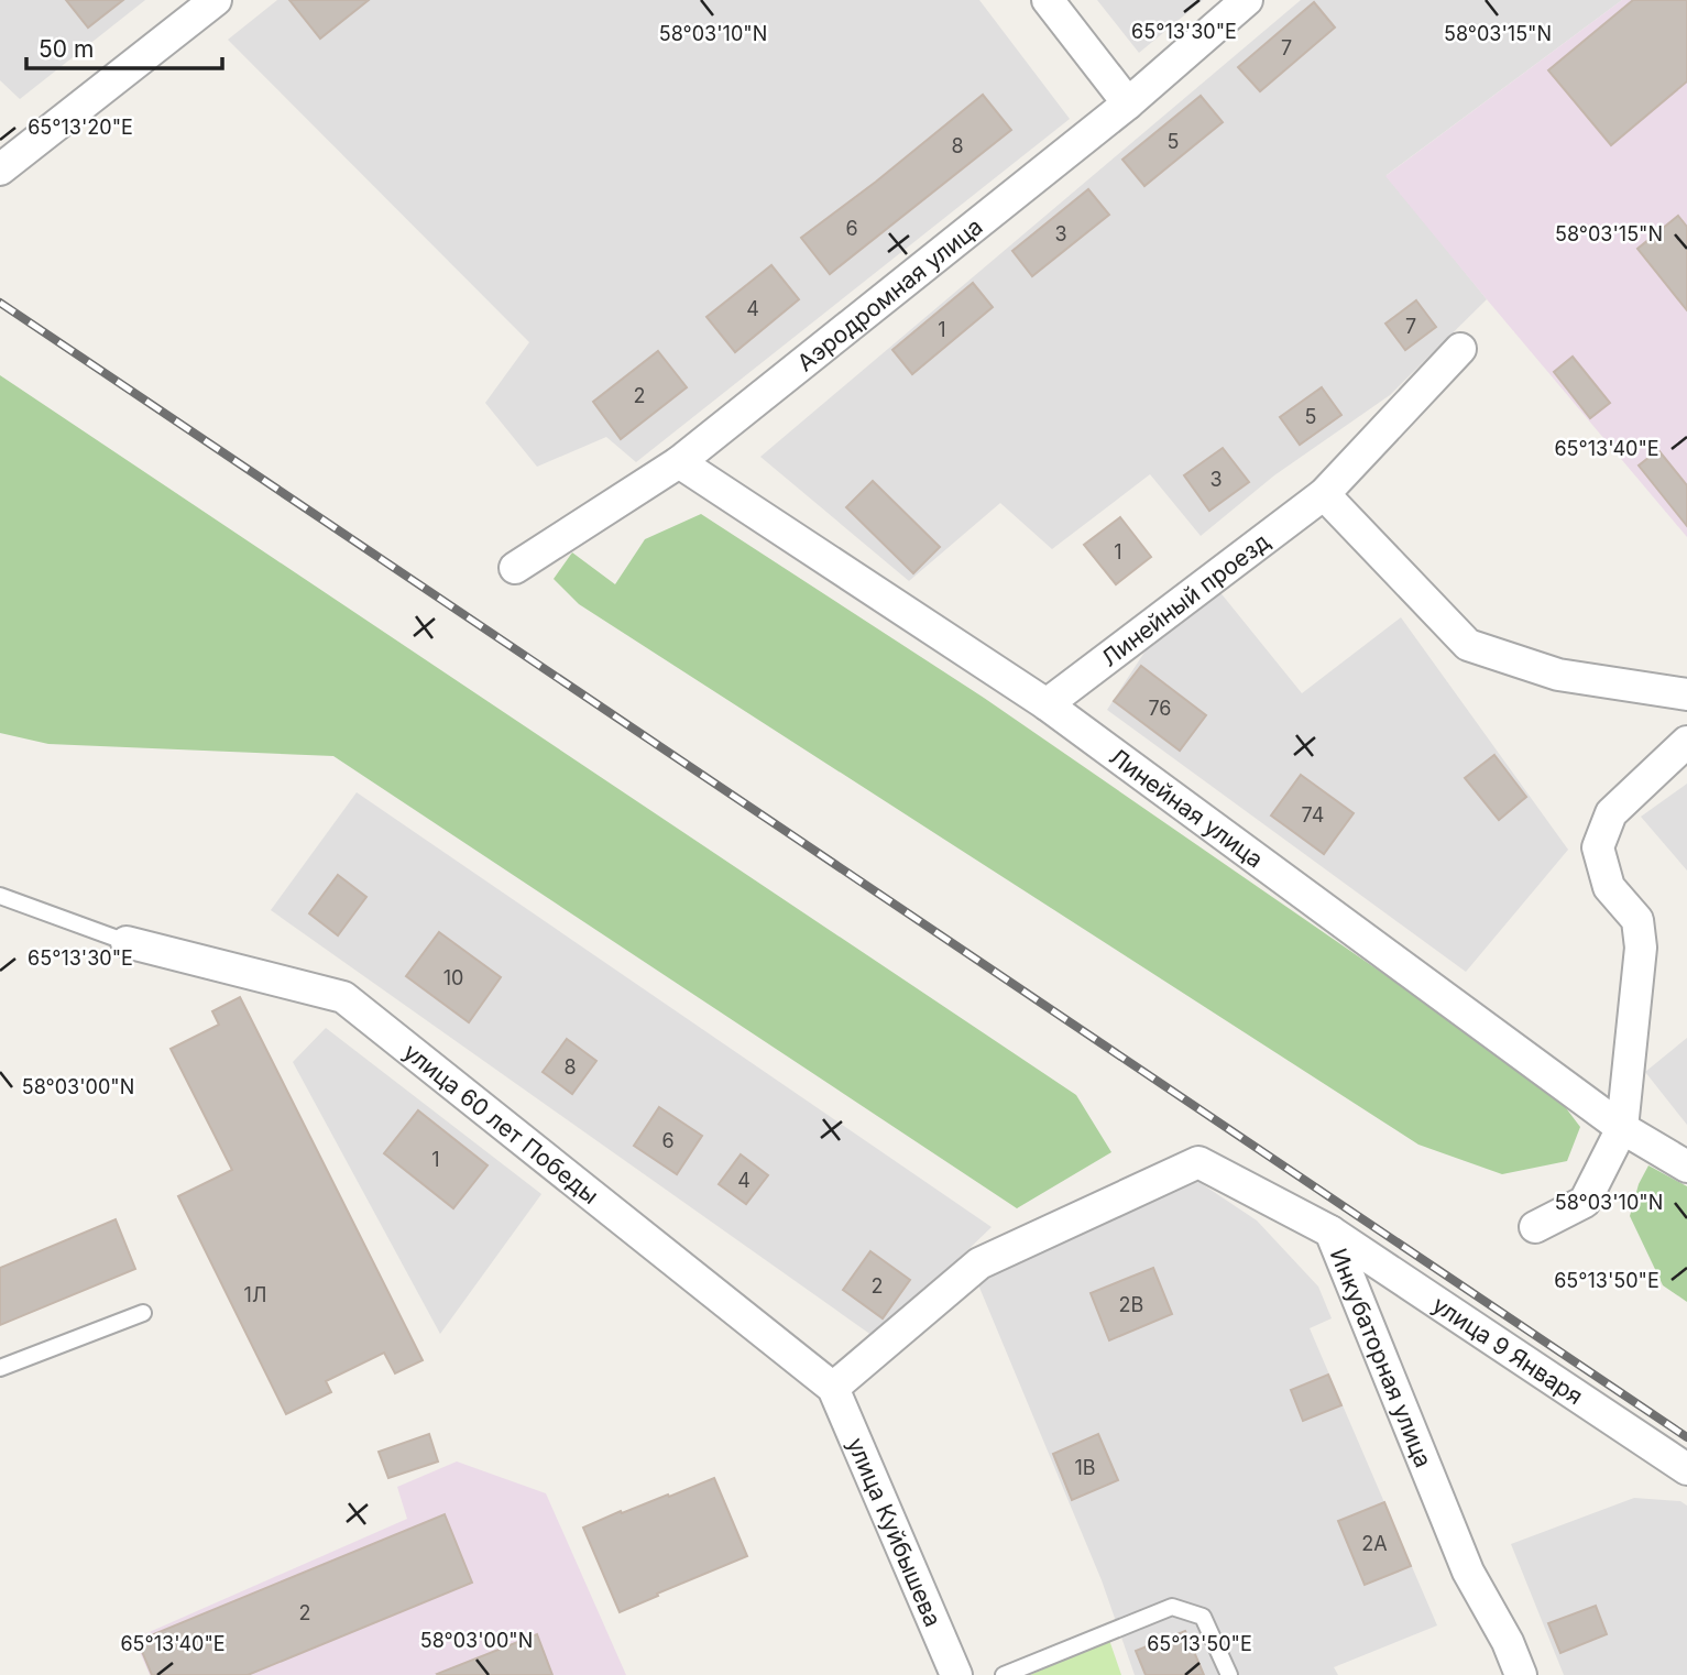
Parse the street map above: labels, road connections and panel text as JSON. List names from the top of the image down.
{
  "streets": {
    "street": [
      "Аэродромная улица",
      "Линейный проезд",
      "Линейная улица",
      "улица 60 лет Победы",
      "улица 9 Января",
      "Инкубаторная улица",
      "улица Куйбышева"
    ]
  },
  "crossings": [
    ["Аэродромная улица", "Линейная улица"],
    ["Линейный проезд", "Линейная улица"],
    ["улица 60 лет Победы", "Инкубаторная улица"],
    ["улица 60 лет Победы", "улица Куйбышева"],
    ["улица 9 Января", "Инкубаторная улица"],
    ["Инкубаторная улица", "улица Куйбышева"]
  ],
  "house_numbers": [
    "7",
    "5",
    "8",
    "6",
    "3",
    "4",
    "7",
    "1",
    "2",
    "5",
    "3",
    "1",
    "76",
    "74",
    "10",
    "8",
    "6",
    "1",
    "4",
    "2",
    "1Л",
    "2В",
    "1В",
    "2А",
    "2"
  ],
  "scale_bar": "50 m",
  "coordinates": [
    "65°13'30\"E",
    "58°03'10\"N",
    "58°03'15\"N",
    "65°13'20\"E",
    "65°13'40\"E",
    "58°03'00\"N",
    "65°13'50\"E"
  ]
}
